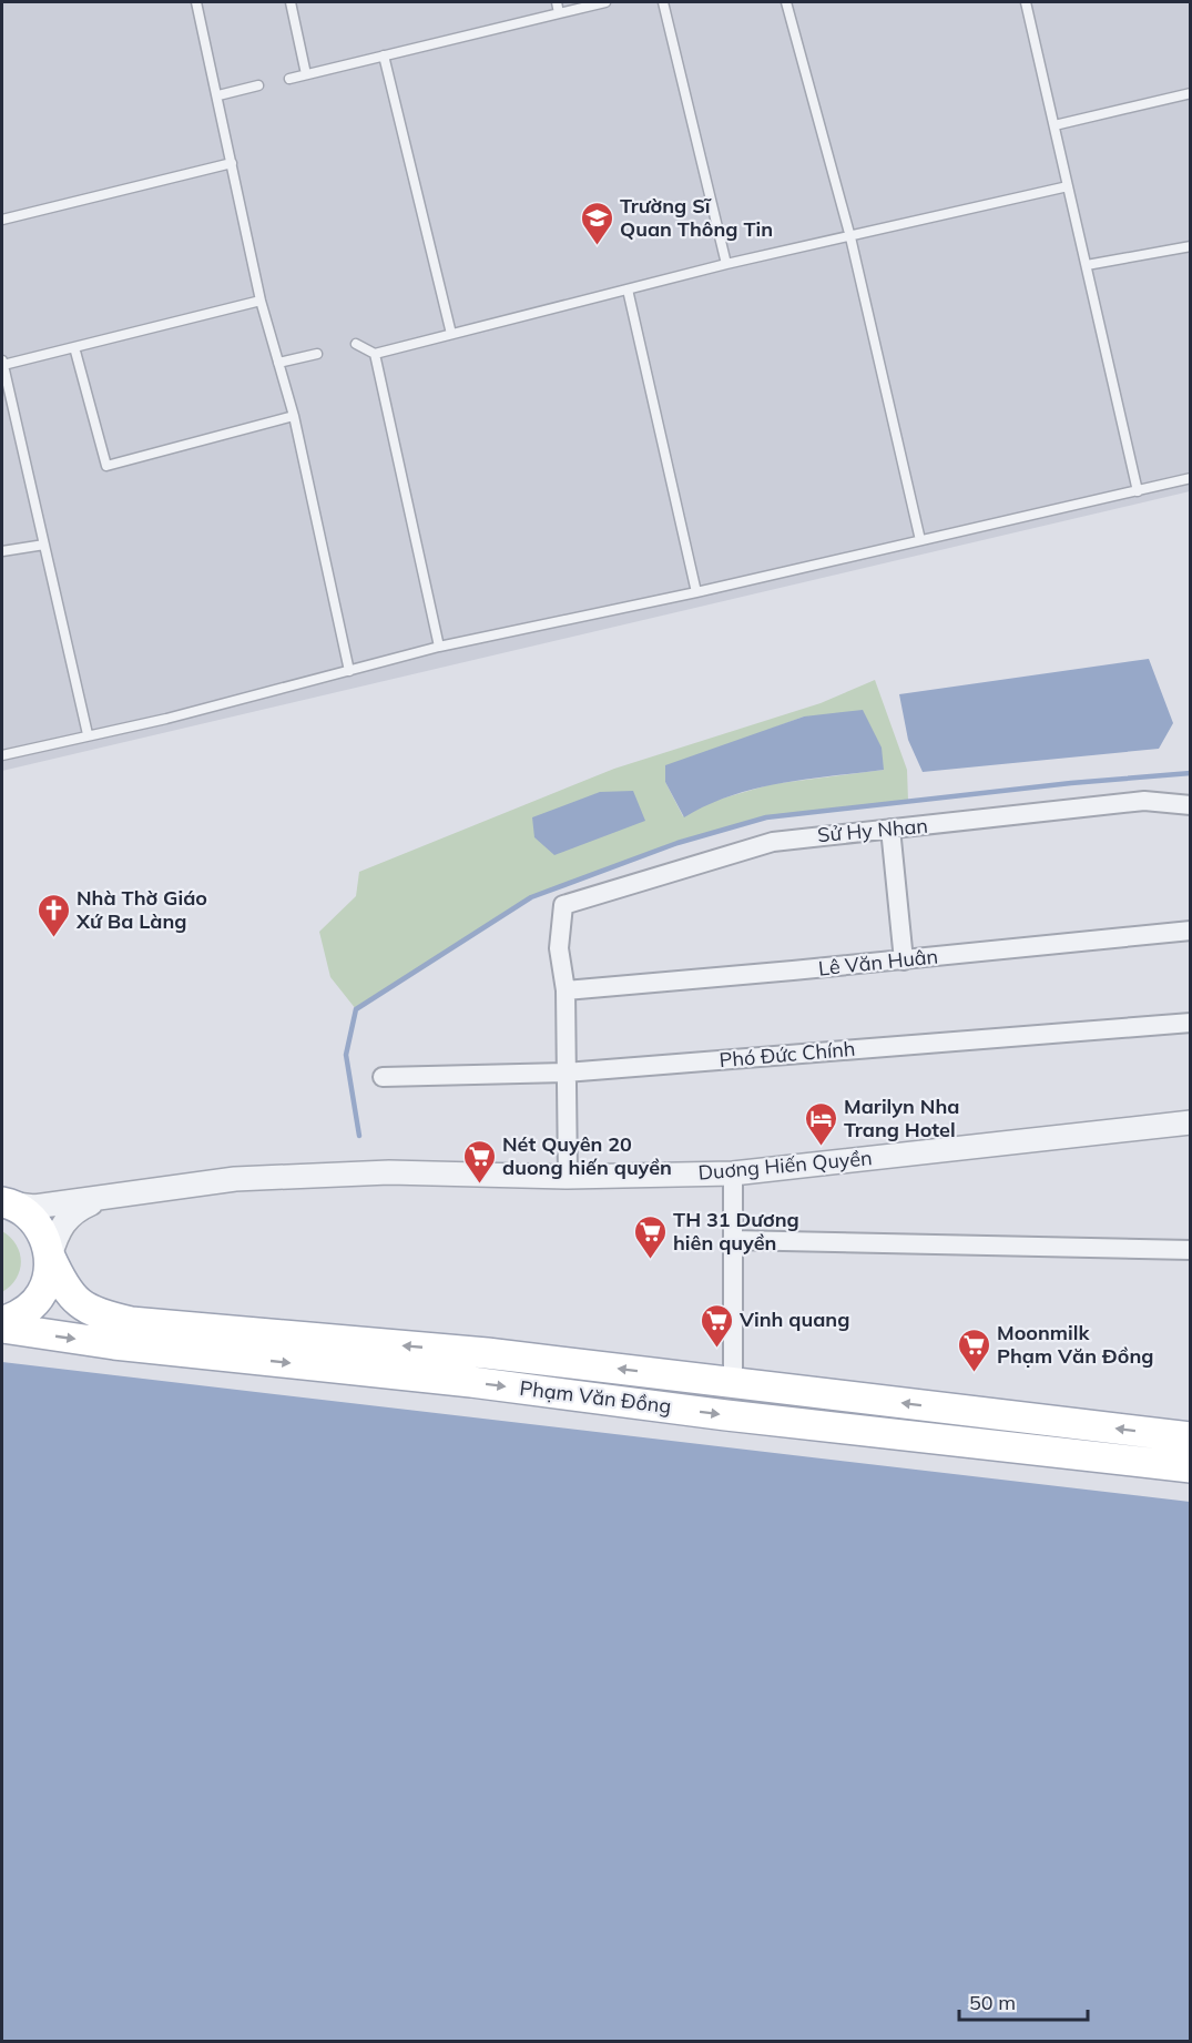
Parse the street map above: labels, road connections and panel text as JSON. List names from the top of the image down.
{
  "streets": {
    "main road": ["Phạm Văn Đồng"],
    "street": [
      "Sử Hy Nhan",
      "Lê Văn Huân",
      "Phó Đức Chính",
      "Duơng Hiến Quyền"
    ]
  },
  "crossings": [
    ["Sử Hy Nhan", "Lê Văn Huân"],
    ["Duơng Hiến Quyền", "Phạm Văn Đồng"]
  ],
  "places": {
    "school or university": ["Trường Sĩ Quan Thông Tin"],
    "church": ["Nhà Thờ Giáo Xứ Ba Làng"],
    "hotel": ["Marilyn Nha Trang Hotel"],
    "supermarket": [
      "Nét Quyên 20 duong hiến quyền",
      "TH 31 Dương hiên quyền",
      "Vinh quang",
      "Moonmilk Phạm Văn Đồng"
    ]
  },
  "scale_bar": "50 m"
}
